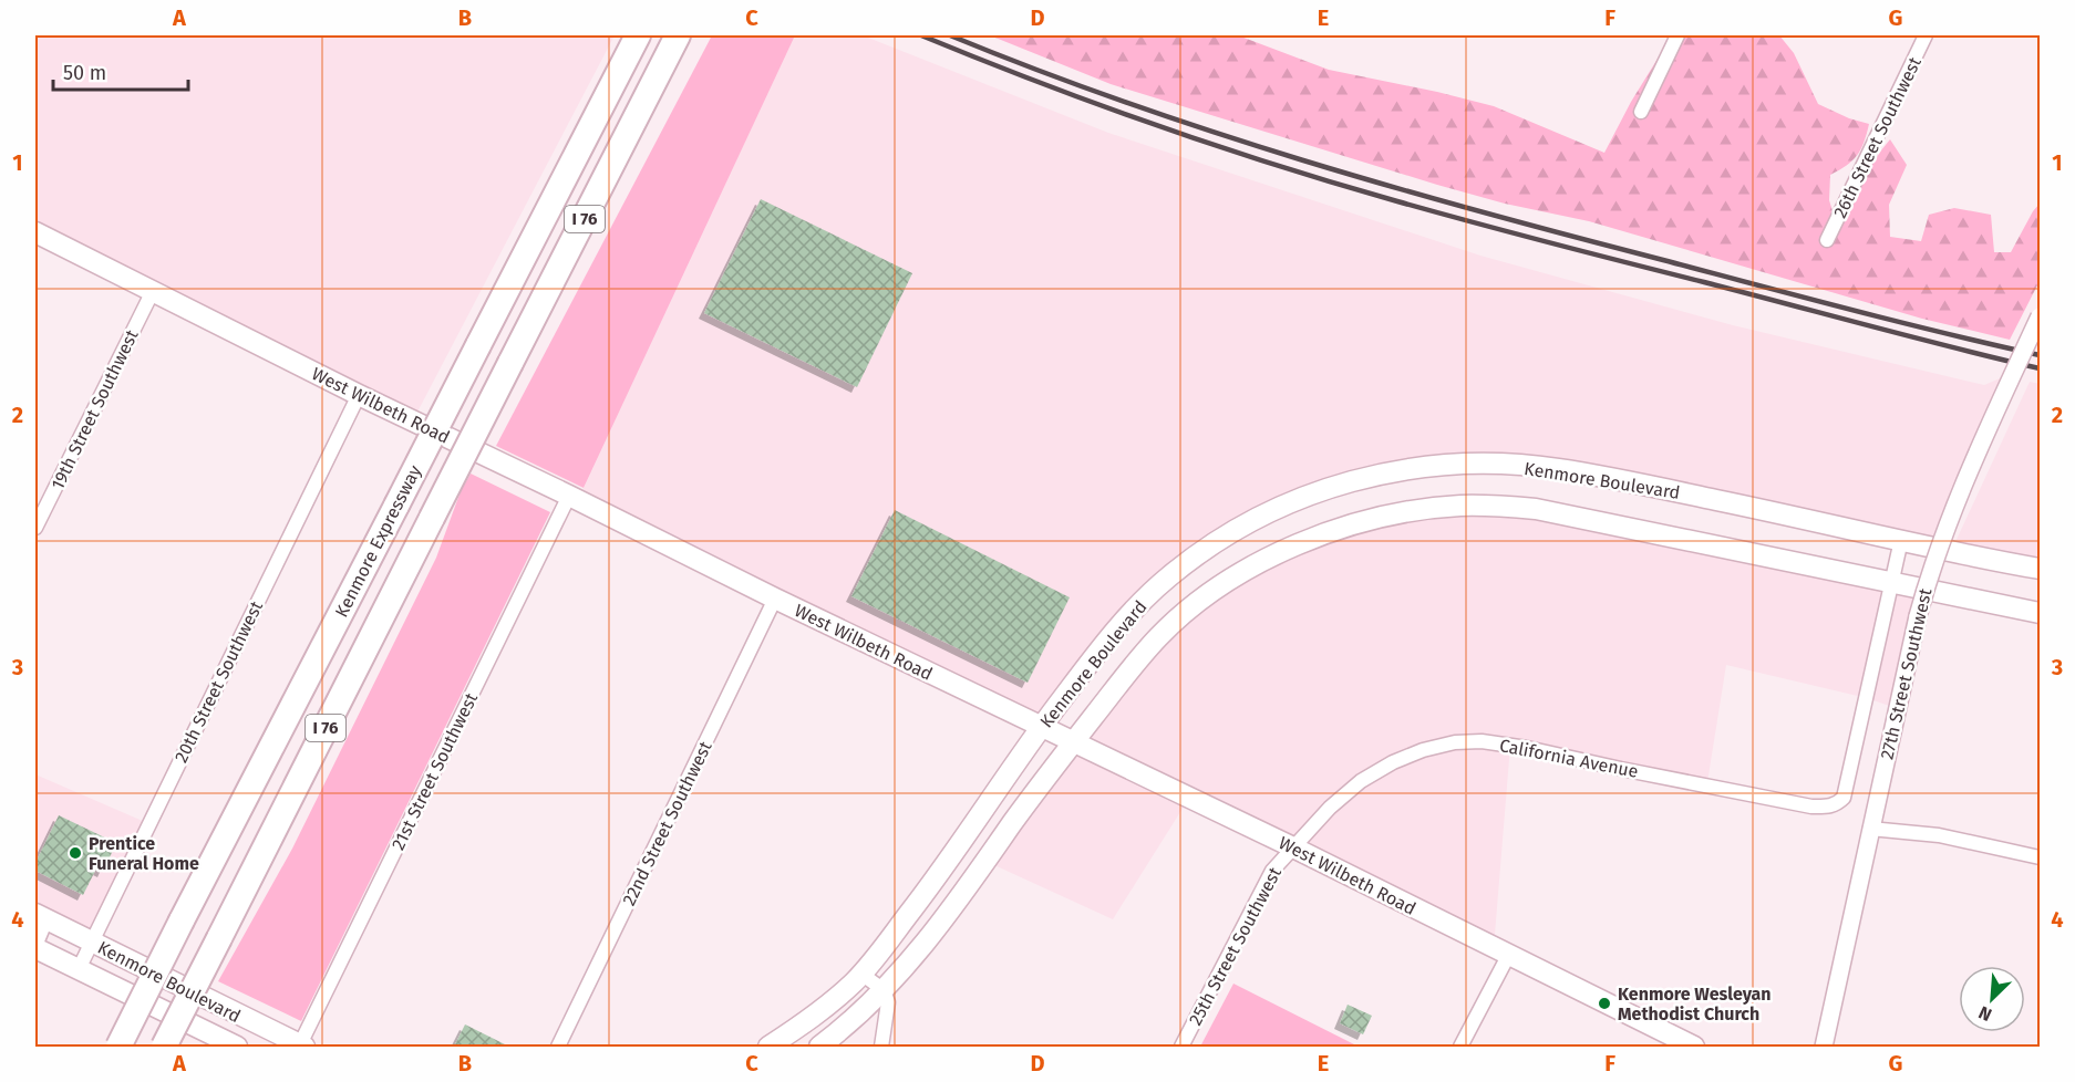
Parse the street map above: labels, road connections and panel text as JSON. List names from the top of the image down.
{
  "streets": {
    "highway": ["I 76", "Kenmore Expressway"],
    "main road": ["West Wilbeth Road", "Kenmore Boulevard"],
    "street": [
      "26th Street Southwest",
      "19th Street Southwest",
      "27th Street Southwest",
      "20th Street Southwest",
      "California Avenue",
      "21st Street Southwest",
      "22nd Street Southwest",
      "25th Street Southwest"
    ]
  },
  "crossings": [
    ["West Wilbeth Road", "19th Street Southwest"],
    ["West Wilbeth Road", "Kenmore Boulevard"],
    ["West Wilbeth Road", "20th Street Southwest"],
    ["West Wilbeth Road", "California Avenue"],
    ["West Wilbeth Road", "21st Street Southwest"],
    ["West Wilbeth Road", "22nd Street Southwest"],
    ["West Wilbeth Road", "25th Street Southwest"],
    ["Kenmore Boulevard", "27th Street Southwest"],
    ["Kenmore Boulevard", "20th Street Southwest"],
    ["Kenmore Boulevard", "21st Street Southwest"],
    ["27th Street Southwest", "California Avenue"],
    ["California Avenue", "25th Street Southwest"]
  ],
  "places": ["Prentice Funeral Home", "Kenmore Wesleyan Methodist Church"],
  "scale_bar": "50 m",
  "north": "bottom left",
  "grid": {
    "columns": [
      "A",
      "B",
      "C",
      "D",
      "E",
      "F",
      "G"
    ],
    "rows": [
      "1",
      "2",
      "3",
      "4"
    ]
  }
}
